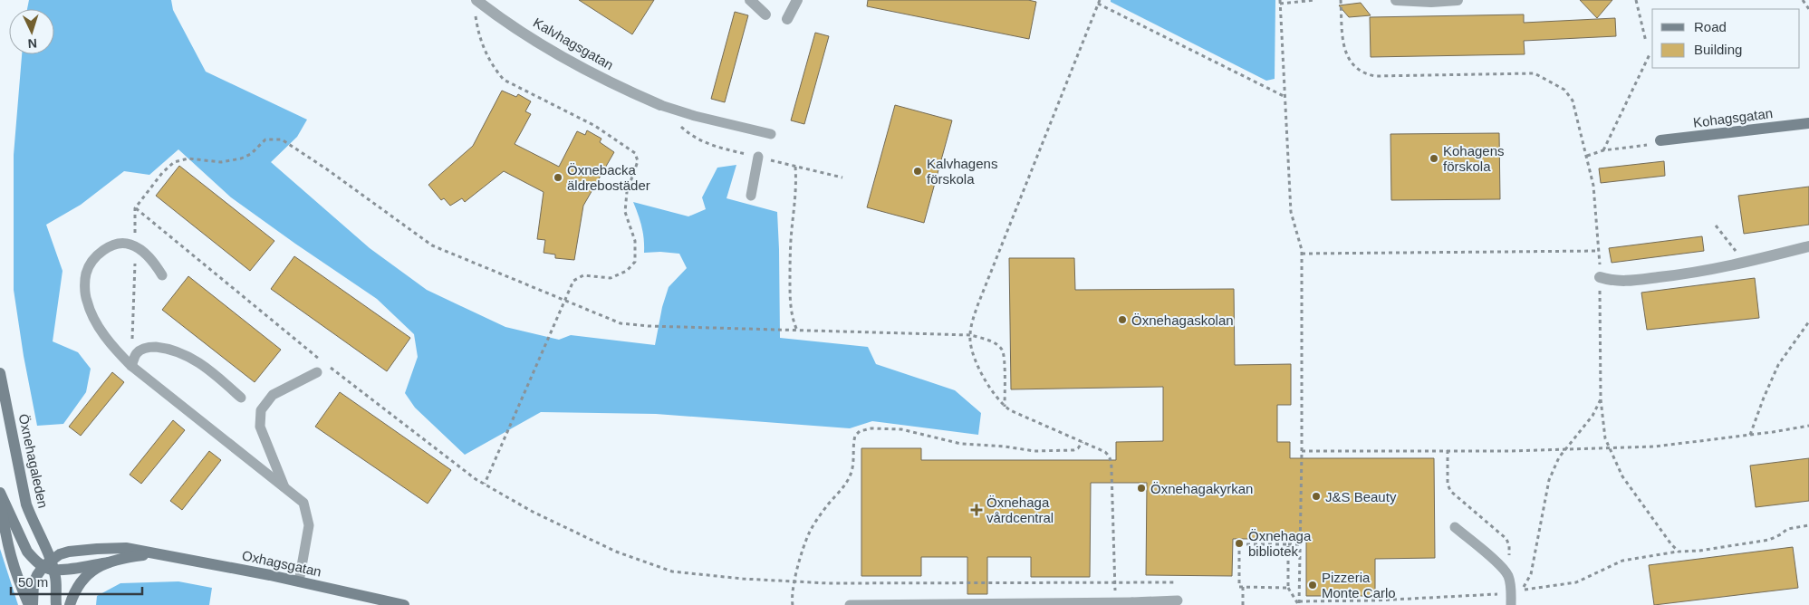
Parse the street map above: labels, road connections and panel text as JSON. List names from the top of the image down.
{
  "streets": {
    "street": [
      "Kalvhagsgatan",
      "Kohagsgatan",
      "Öxnehagaleden",
      "Oxhagsgatan"
    ]
  },
  "crossings": [
    ["Öxnehagaleden", "Oxhagsgatan"]
  ],
  "places": {
    "other": [
      "Kohagens förskola",
      "Kalvhagens förskola",
      "Öxnebacka äldrebostäder",
      "Öxnehagaskolan",
      "Öxnehagakyrkan",
      "J&S Beauty",
      "Öxnehaga bibliotek",
      "Pizzeria Monte Carlo"
    ],
    "health": ["Öxnehaga vårdcentral"]
  },
  "legend": ["Road", "Building"],
  "scale_bar": "50 m",
  "north": "bottom"
}
